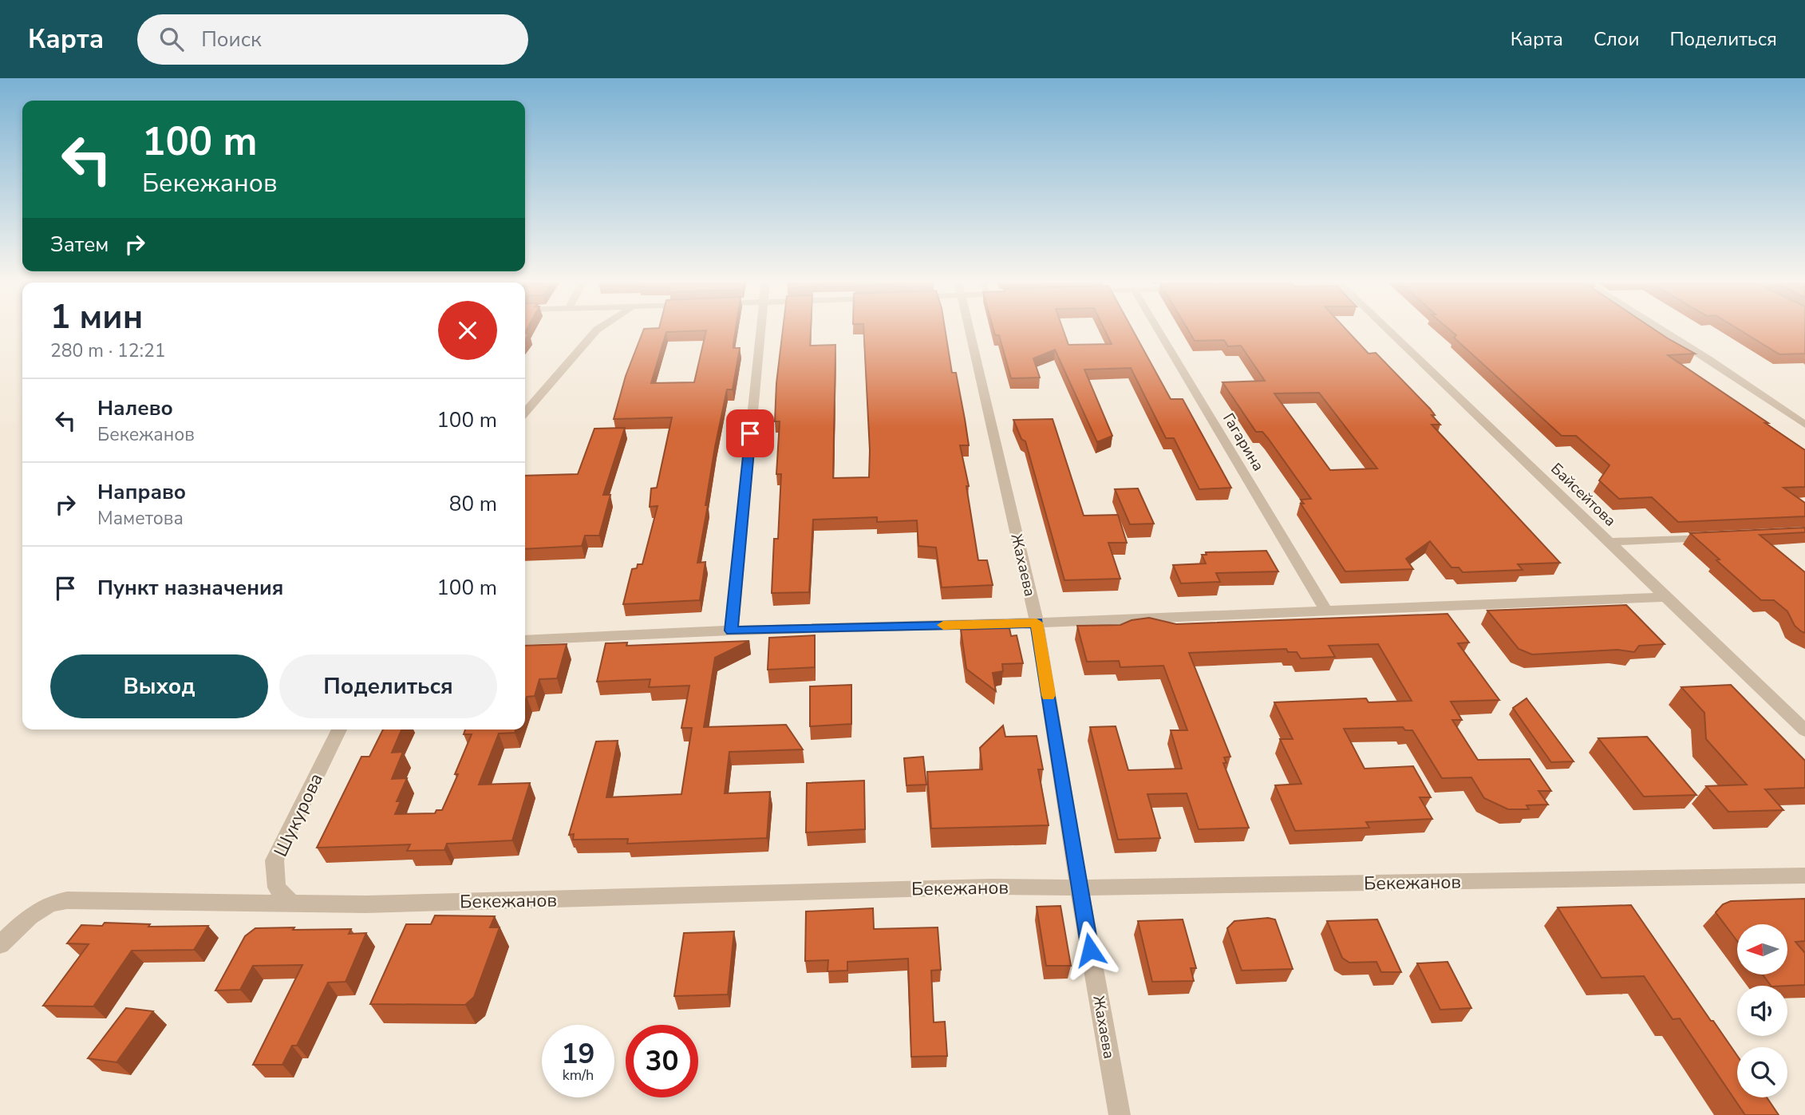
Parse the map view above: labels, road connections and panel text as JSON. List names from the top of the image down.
{
  "streets": {
    "street": [
      "Гагарина",
      "Байсейтова",
      "Жахаева",
      "Шукурова",
      "Бекежанов"
    ]
  },
  "crossings": [
    ["Жахаева", "Бекежанов"],
    ["Шукурова", "Бекежанов"]
  ],
  "north": "left",
  "page": {
    "header": "Карта",
    "search": "Поиск",
    "nav": ["Карта", "Слои", "Поделиться"],
    "turn": ["100 m", "Бекежанов"],
    "then": "Затем",
    "heading": ["1 мин", "280 m · 12:21"],
    "list": [
      {
        "name": "Налево",
        "note": "Бекежанов",
        "value": "100 m"
      },
      {
        "name": "Направо",
        "note": "Маметова",
        "value": "80 m"
      },
      {
        "name": "Пункт назначения",
        "value": "100 m"
      }
    ],
    "buttons": ["Выход", "Поделиться"],
    "speed": "19 km/h",
    "limit": "30"
  }
}
